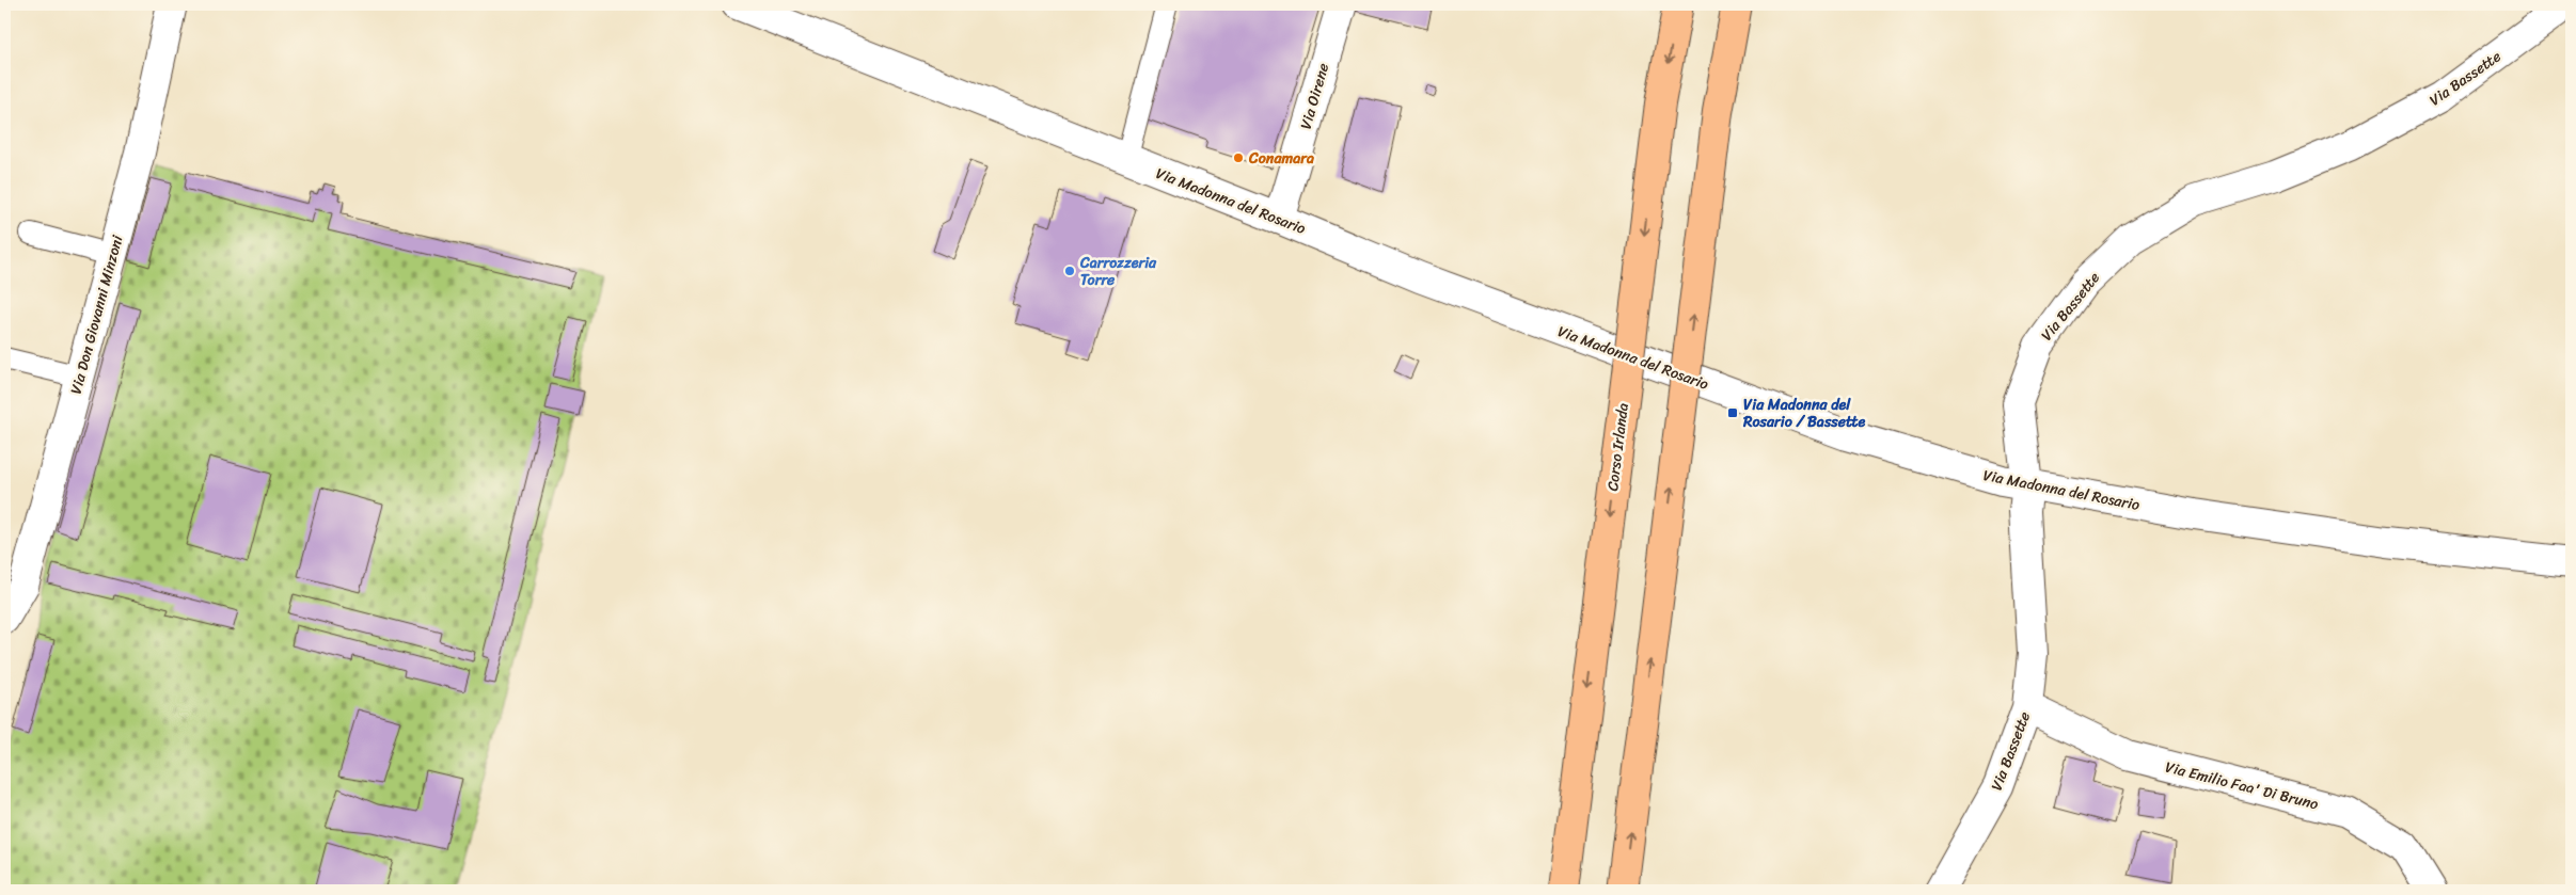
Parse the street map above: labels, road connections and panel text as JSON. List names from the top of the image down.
{
  "streets": {
    "highway": ["Corso Irlanda"],
    "street": [
      "Via Bassette",
      "Via Oirene",
      "Via Madonna del Rosario",
      "Via Don Giovanni Minzoni",
      "Via Emilio Faa' Di Bruno"
    ]
  },
  "crossings": [
    ["Via Bassette", "Via Madonna del Rosario"],
    ["Via Bassette", "Via Emilio Faa' Di Bruno"],
    ["Via Oirene", "Via Madonna del Rosario"]
  ],
  "places": {
    "other": ["Conamara", "Carrozzeria Torre"],
    "transit": ["Via Madonna del Rosario / Bassette"]
  }
}
